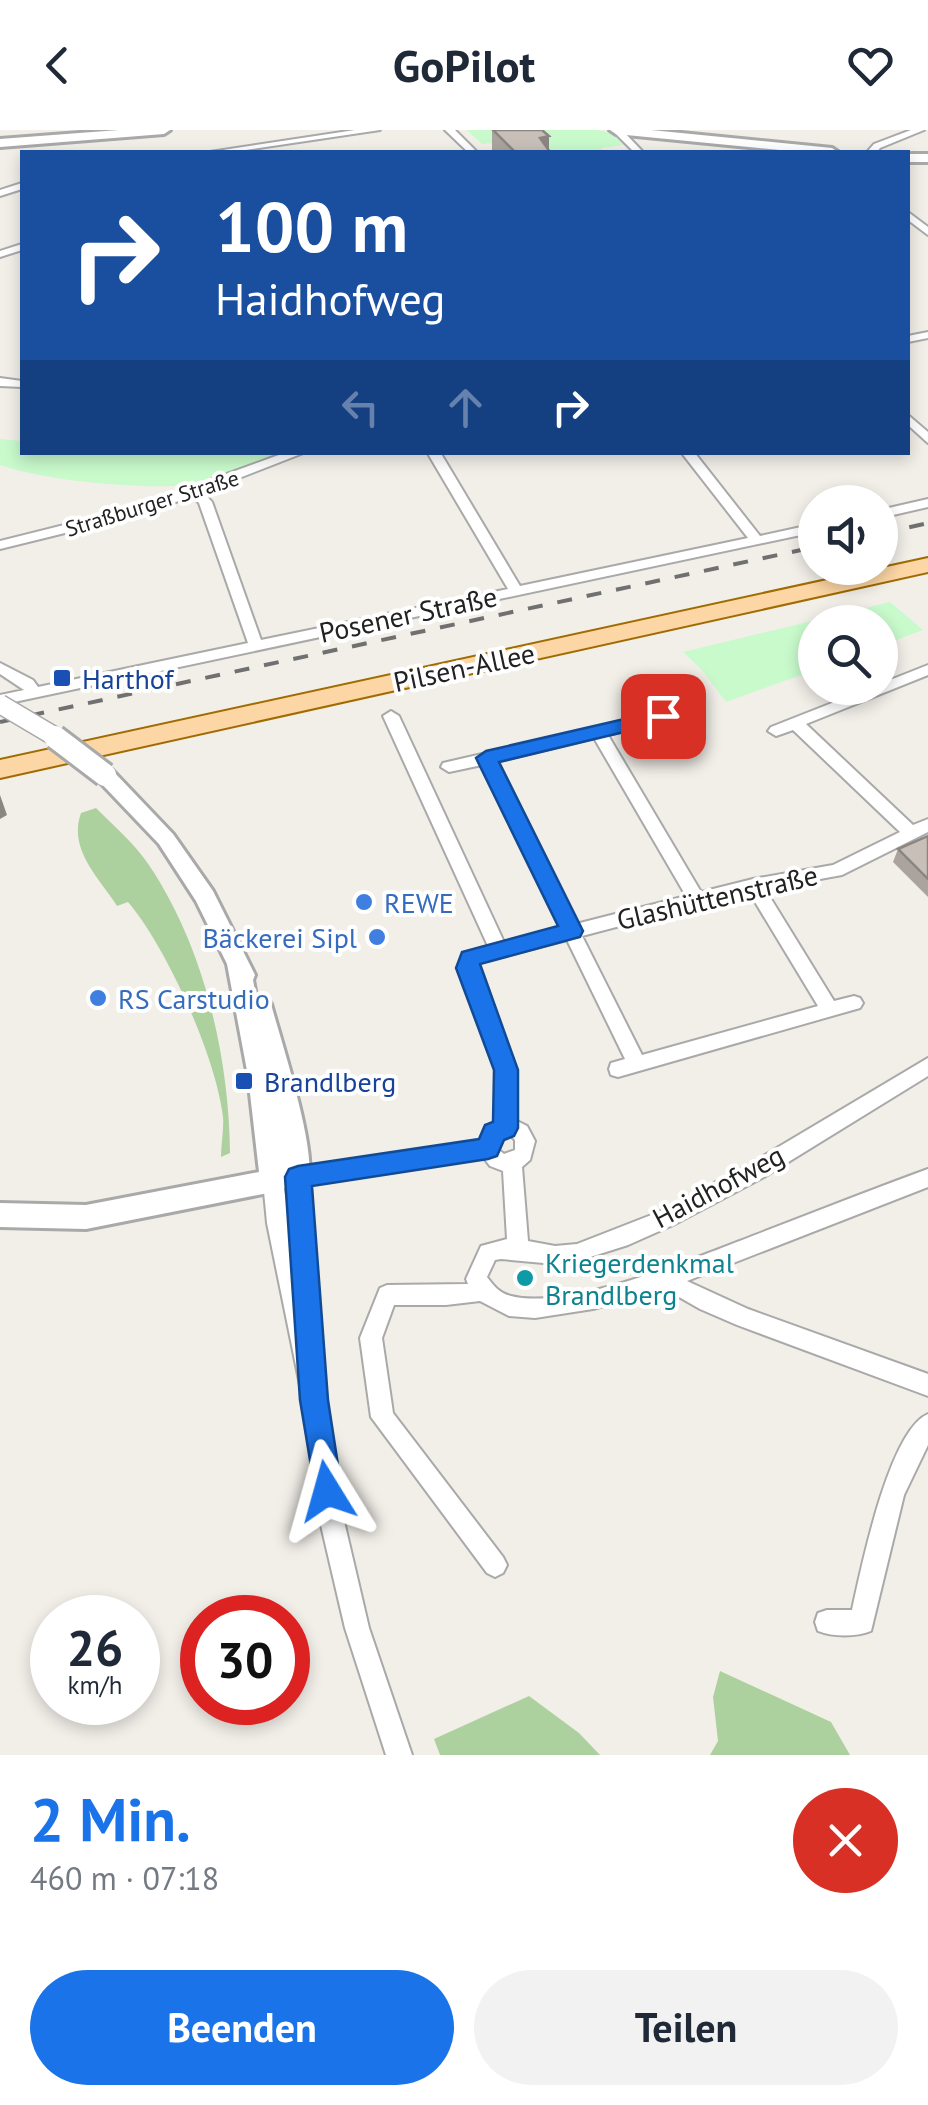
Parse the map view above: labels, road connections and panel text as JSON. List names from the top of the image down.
{
  "streets": {
    "main road": ["Pilsen-Allee"],
    "street": [
      "Straßburger Straße",
      "Posener Straße",
      "Glashüttenstraße",
      "Haidhofweg"
    ]
  },
  "places": {
    "transit": ["Harthof", "Brandlberg"],
    "other": [
      "REWE",
      "Bäckerei Sipl",
      "RS Carstudio",
      "Kriegerdenkmal Brandlberg"
    ]
  },
  "page": {
    "header": "GoPilot",
    "turn": ["100 m", "Haidhofweg"],
    "speed": "26 km/h",
    "limit": "30",
    "heading": ["2 Min.", "460 m · 07:18"],
    "buttons": ["Beenden", "Teilen"]
  }
}
